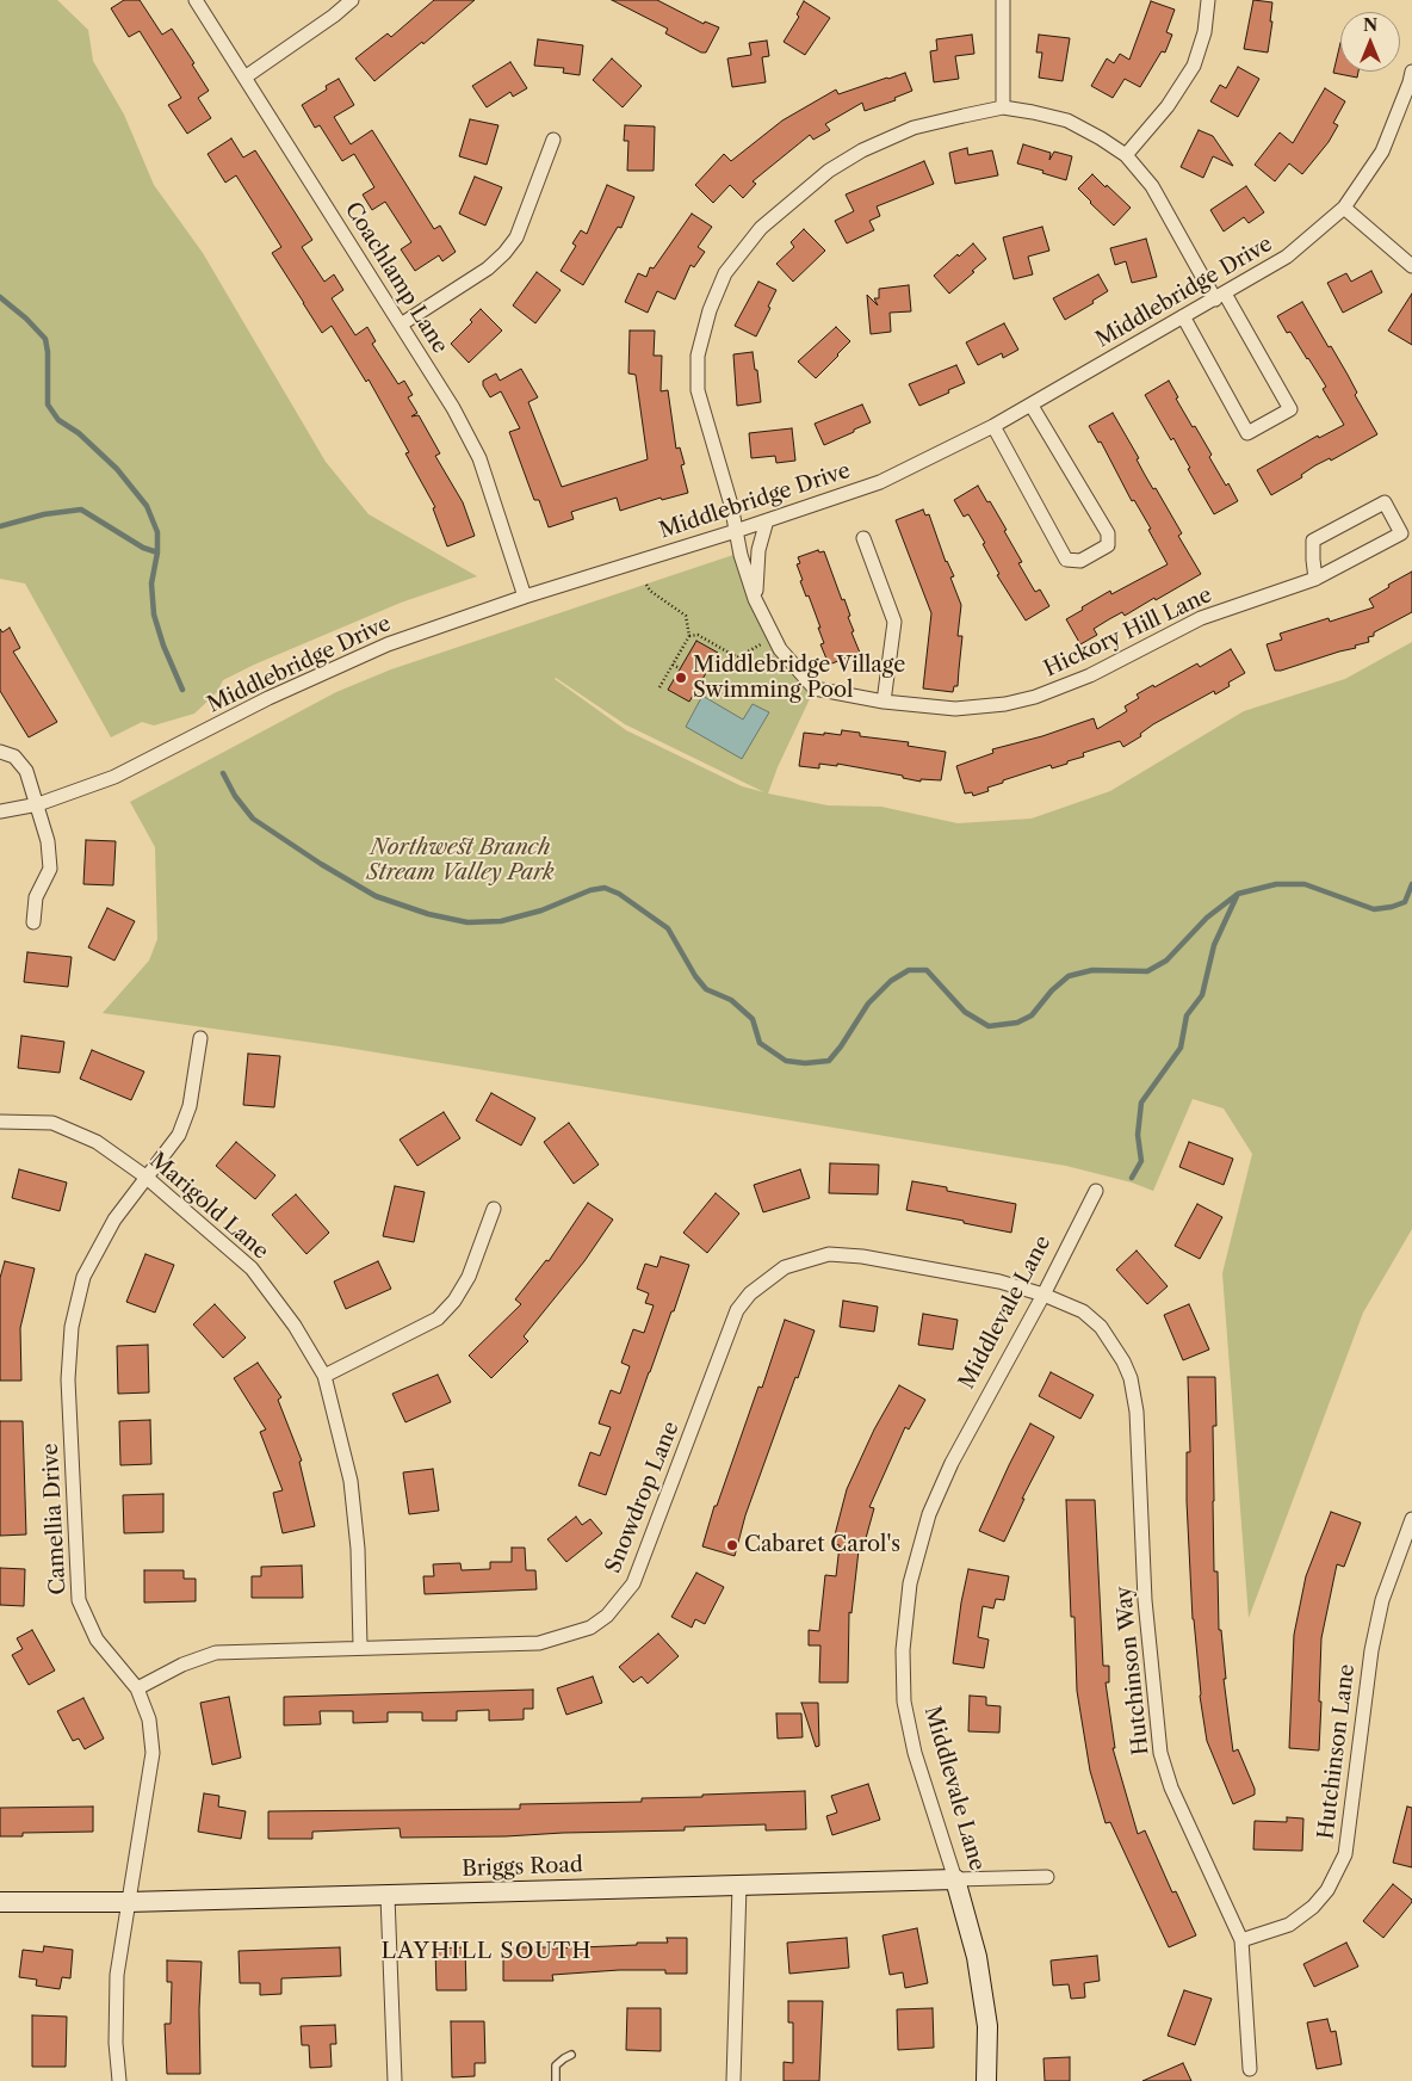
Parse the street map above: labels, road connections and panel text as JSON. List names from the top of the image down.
{
  "streets": {
    "street": [
      "Coachlamp Lane",
      "Middlebridge Drive",
      "Hickory Hill Lane",
      "Marigold Lane",
      "Middlevale Lane",
      "Snowdrop Lane",
      "Camellia Drive",
      "Hutchinson Way",
      "Hutchinson Lane",
      "Briggs Road"
    ]
  },
  "crossings": [
    ["Coachlamp Lane", "Middlebridge Drive"],
    ["Middlebridge Drive", "Hickory Hill Lane"],
    ["Marigold Lane", "Snowdrop Lane"],
    ["Marigold Lane", "Camellia Drive"],
    ["Middlevale Lane", "Snowdrop Lane"],
    ["Middlevale Lane", "Hutchinson Way"],
    ["Middlevale Lane", "Briggs Road"],
    ["Snowdrop Lane", "Camellia Drive"],
    ["Snowdrop Lane", "Hutchinson Way"],
    ["Camellia Drive", "Briggs Road"],
    ["Hutchinson Way", "Hutchinson Lane"]
  ],
  "districts": ["LAYHILL SOUTH"],
  "parks": ["Northwest Branch Stream Valley Park"],
  "places": ["Middlebridge Village Swimming Pool", "Cabaret Carol's"],
  "north": "top"
}
